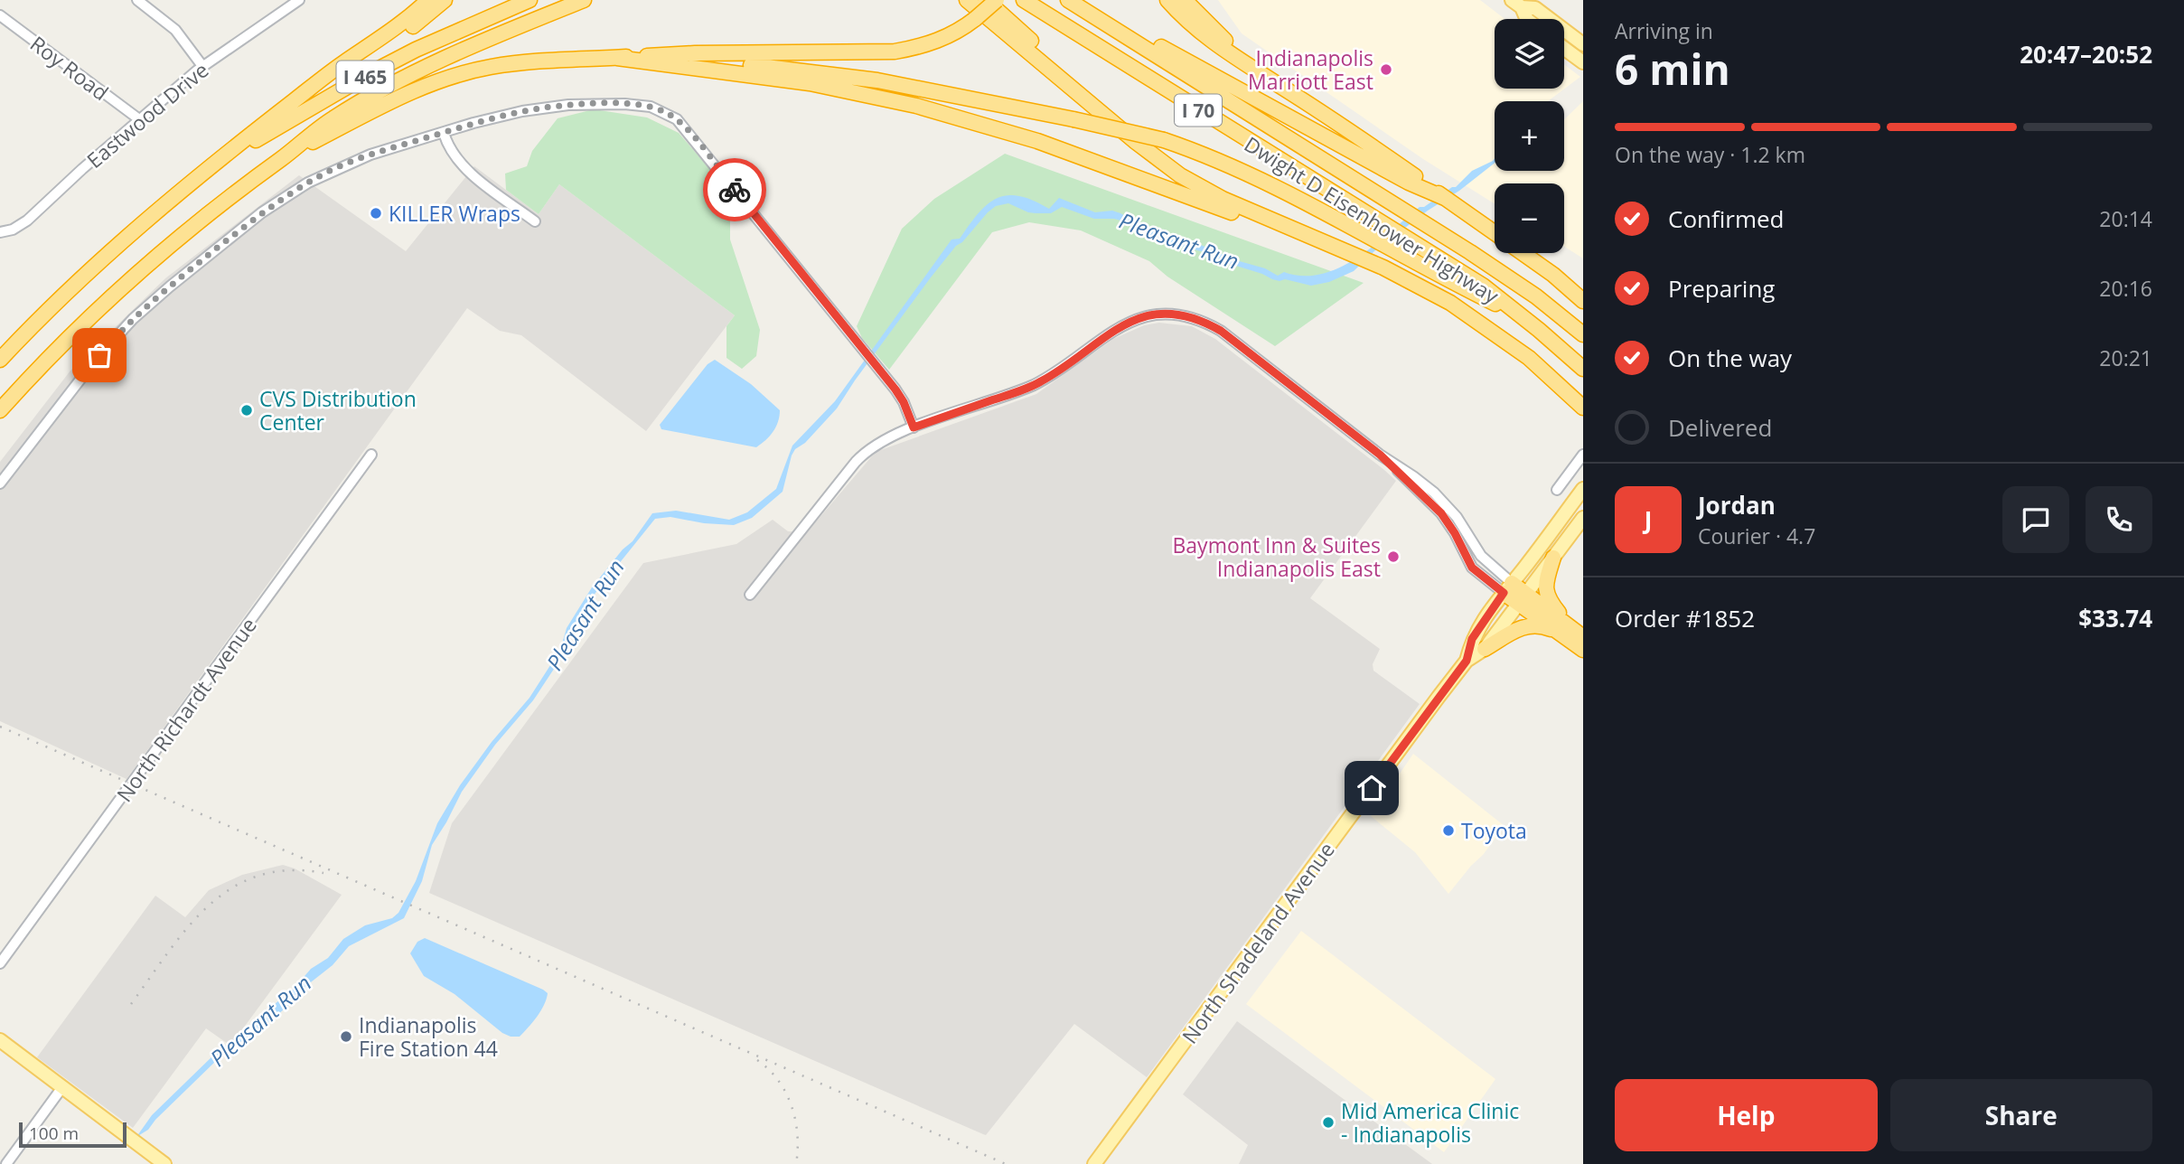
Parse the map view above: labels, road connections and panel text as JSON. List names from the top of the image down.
{
  "streets": {
    "highway": ["I 465", "I 70", "Dwight D Eisenhower Highway"],
    "main road": ["North Shadeland Avenue"],
    "street": ["Roy Road", "Eastwood Drive", "North Richardt Avenue"]
  },
  "crossings": [
    ["Roy Road", "Eastwood Drive"]
  ],
  "water": ["Pleasant Run"],
  "places": [
    "Indianapolis Marriott East",
    "KILLER Wraps",
    "CVS Distribution Center",
    "Baymont Inn & Suites Indianapolis East",
    "Toyota",
    "Indianapolis Fire Station 44",
    "Mid America Clinic - Indianapolis"
  ],
  "scale_bar": "100 m",
  "page": {
    "heading": ["6 min", "Arriving in", "20:47–20:52"],
    "panel": [
      "Jordan",
      "Courier · 4.7",
      "Order #1852",
      "$33.74"
    ],
    "map_buttons": ["+", "−"],
    "bar": "On the way · 1.2 km",
    "list": [
      ["Confirmed", "20:14"],
      ["Preparing", "20:16"],
      ["On the way", "20:21"],
      "Delivered"
    ],
    "round": "J",
    "buttons": ["Help", "Share"],
    "scale": "100 m"
  }
}
